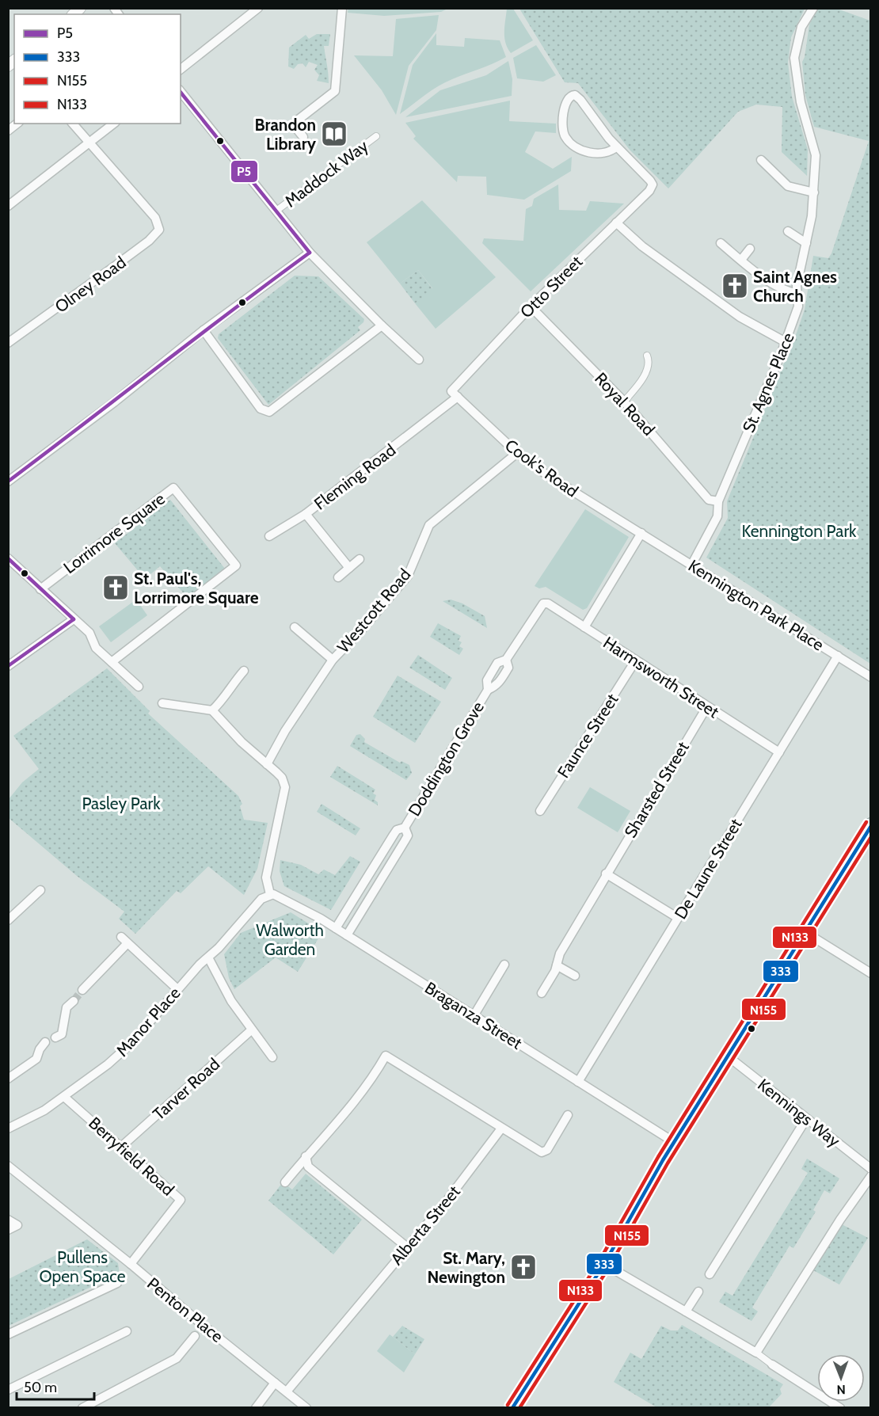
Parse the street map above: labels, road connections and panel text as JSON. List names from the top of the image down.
{
  "streets": {
    "street": [
      "Maddock Way",
      "Olney Road",
      "Otto Street",
      "St. Agnes Place",
      "Royal Road",
      "Cook's Road",
      "Fleming Road",
      "Lorrimore Square",
      "Kennington Park Place",
      "Westcott Road",
      "Harmsworth Street",
      "Faunce Street",
      "Doddington Grove",
      "Sharsted Street",
      "De Laune Street",
      "Braganza Street",
      "Manor Place",
      "Tarver Road",
      "Kennings Way",
      "Berryfield Road",
      "Alberta Street",
      "Penton Place"
    ]
  },
  "crossings": [
    ["Otto Street", "Royal Road"],
    ["Otto Street", "Cook's Road"],
    ["Otto Street", "Fleming Road"],
    ["St. Agnes Place", "Royal Road"],
    ["St. Agnes Place", "Kennington Park Place"],
    ["Cook's Road", "Fleming Road"],
    ["Cook's Road", "Kennington Park Place"],
    ["Cook's Road", "Westcott Road"],
    ["Kennington Park Place", "De Laune Street"],
    ["Harmsworth Street", "Faunce Street"],
    ["Harmsworth Street", "Doddington Grove"],
    ["Harmsworth Street", "Sharsted Street"],
    ["Harmsworth Street", "De Laune Street"],
    ["Doddington Grove", "Braganza Street"],
    ["De Laune Street", "Braganza Street"],
    ["Braganza Street", "Manor Place"],
    ["Manor Place", "Berryfield Road"],
    ["Tarver Road", "Berryfield Road"],
    ["Berryfield Road", "Penton Place"],
    ["Alberta Street", "Penton Place"]
  ],
  "parks": [
    "Kennington Park",
    "Pasley Park",
    "Walworth Garden",
    "Pullens Open Space"
  ],
  "places": {
    "library": ["Brandon Library"],
    "church": ["Saint Agnes Church", "St. Paul's, Lorrimore Square", "St. Mary, Newington"]
  },
  "lines": [
    "transit line P5",
    "transit line N133",
    "transit line 333",
    "transit line N155"
  ],
  "legend": [
    "P5",
    "333",
    "N155",
    "N133"
  ],
  "scale_bar": "50 m",
  "north": "bottom"
}
